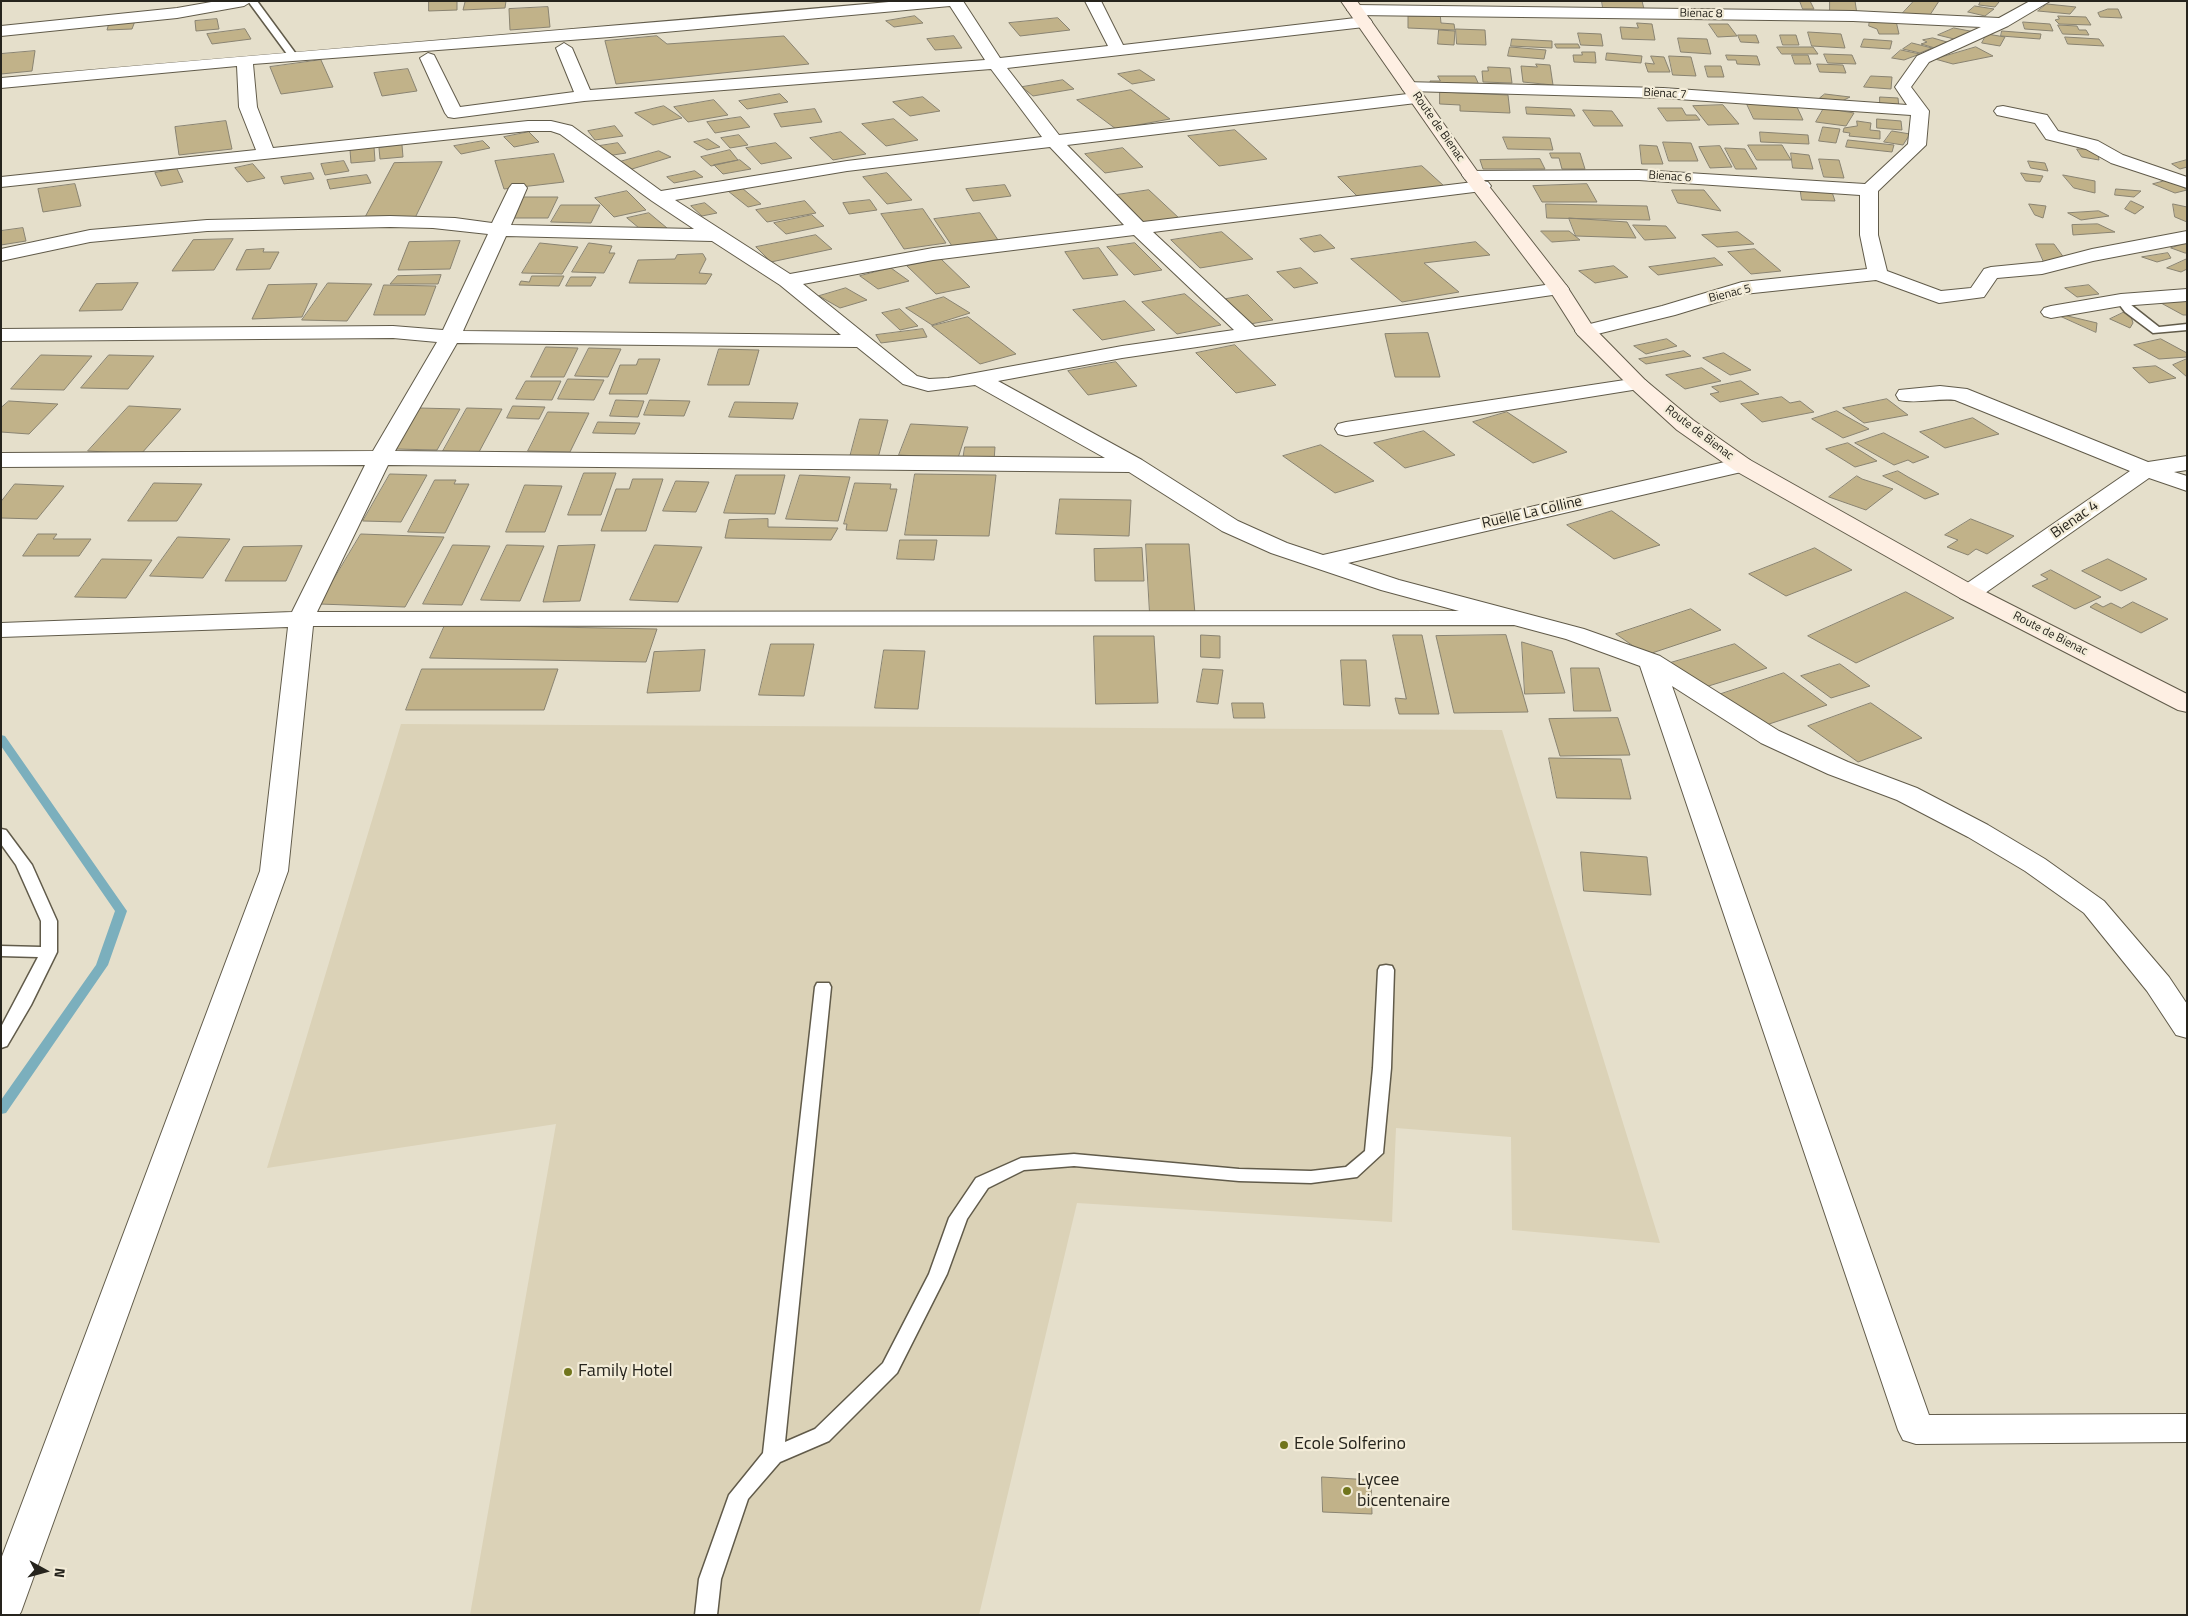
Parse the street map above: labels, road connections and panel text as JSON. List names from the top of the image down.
{
  "streets": {
    "main road": ["Route de Bienac"],
    "street": [
      "Bienac 8",
      "Bienac 7",
      "Bienac 6",
      "Bienac 5",
      "Ruelle La Colline",
      "Bienac 4"
    ]
  },
  "crossings": [
    ["Bienac 8", "Route de Bienac"],
    ["Bienac 7", "Route de Bienac"],
    ["Route de Bienac", "Bienac 6"],
    ["Route de Bienac", "Bienac 5"],
    ["Route de Bienac", "Ruelle La Colline"],
    ["Route de Bienac", "Bienac 4"]
  ],
  "places": ["Family Hotel", "Ecole Solferino", "Lycee bicentenaire"],
  "north": "right"
}
